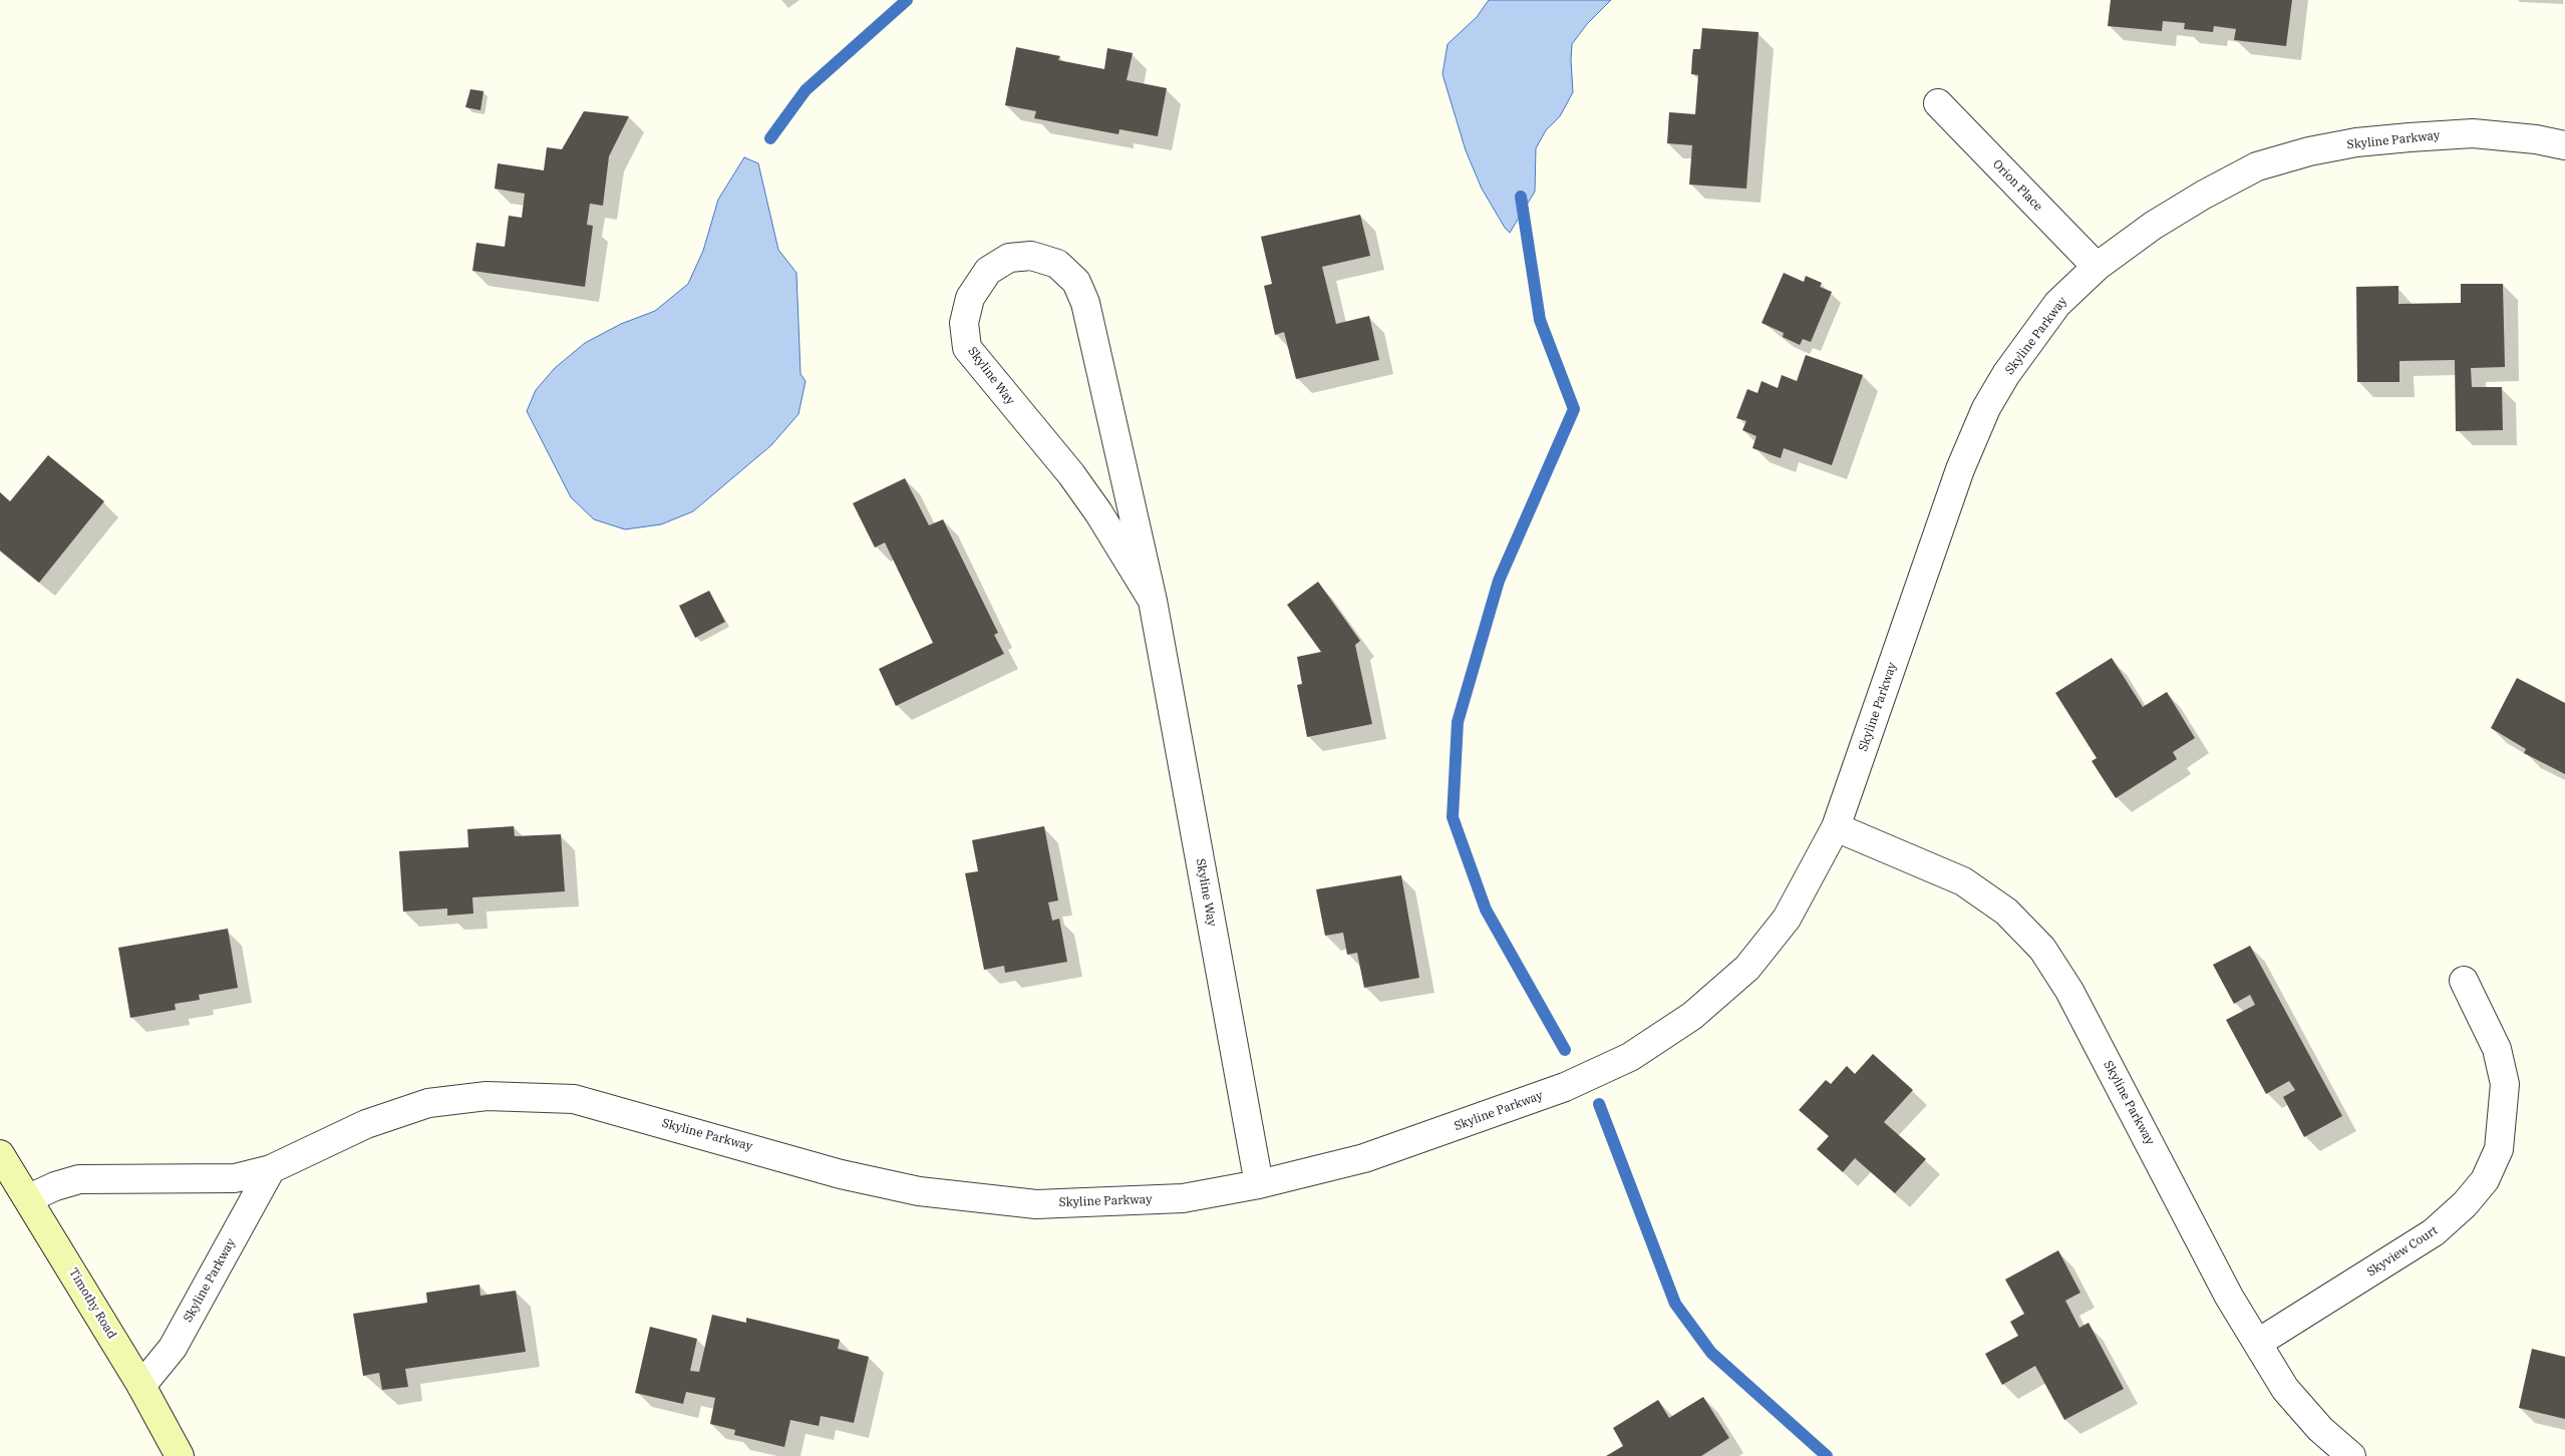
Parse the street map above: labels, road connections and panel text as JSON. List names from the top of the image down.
{
  "streets": {
    "main road": ["Timothy Road"],
    "street": [
      "Skyline Parkway",
      "Orion Place",
      "Skyline Way",
      "Skyview Court"
    ]
  },
  "crossings": [
    ["Skyline Parkway", "Orion Place"],
    ["Skyline Parkway", "Skyline Way"],
    ["Skyline Parkway", "Skyview Court"],
    ["Skyline Parkway", "Timothy Road"]
  ]
}
